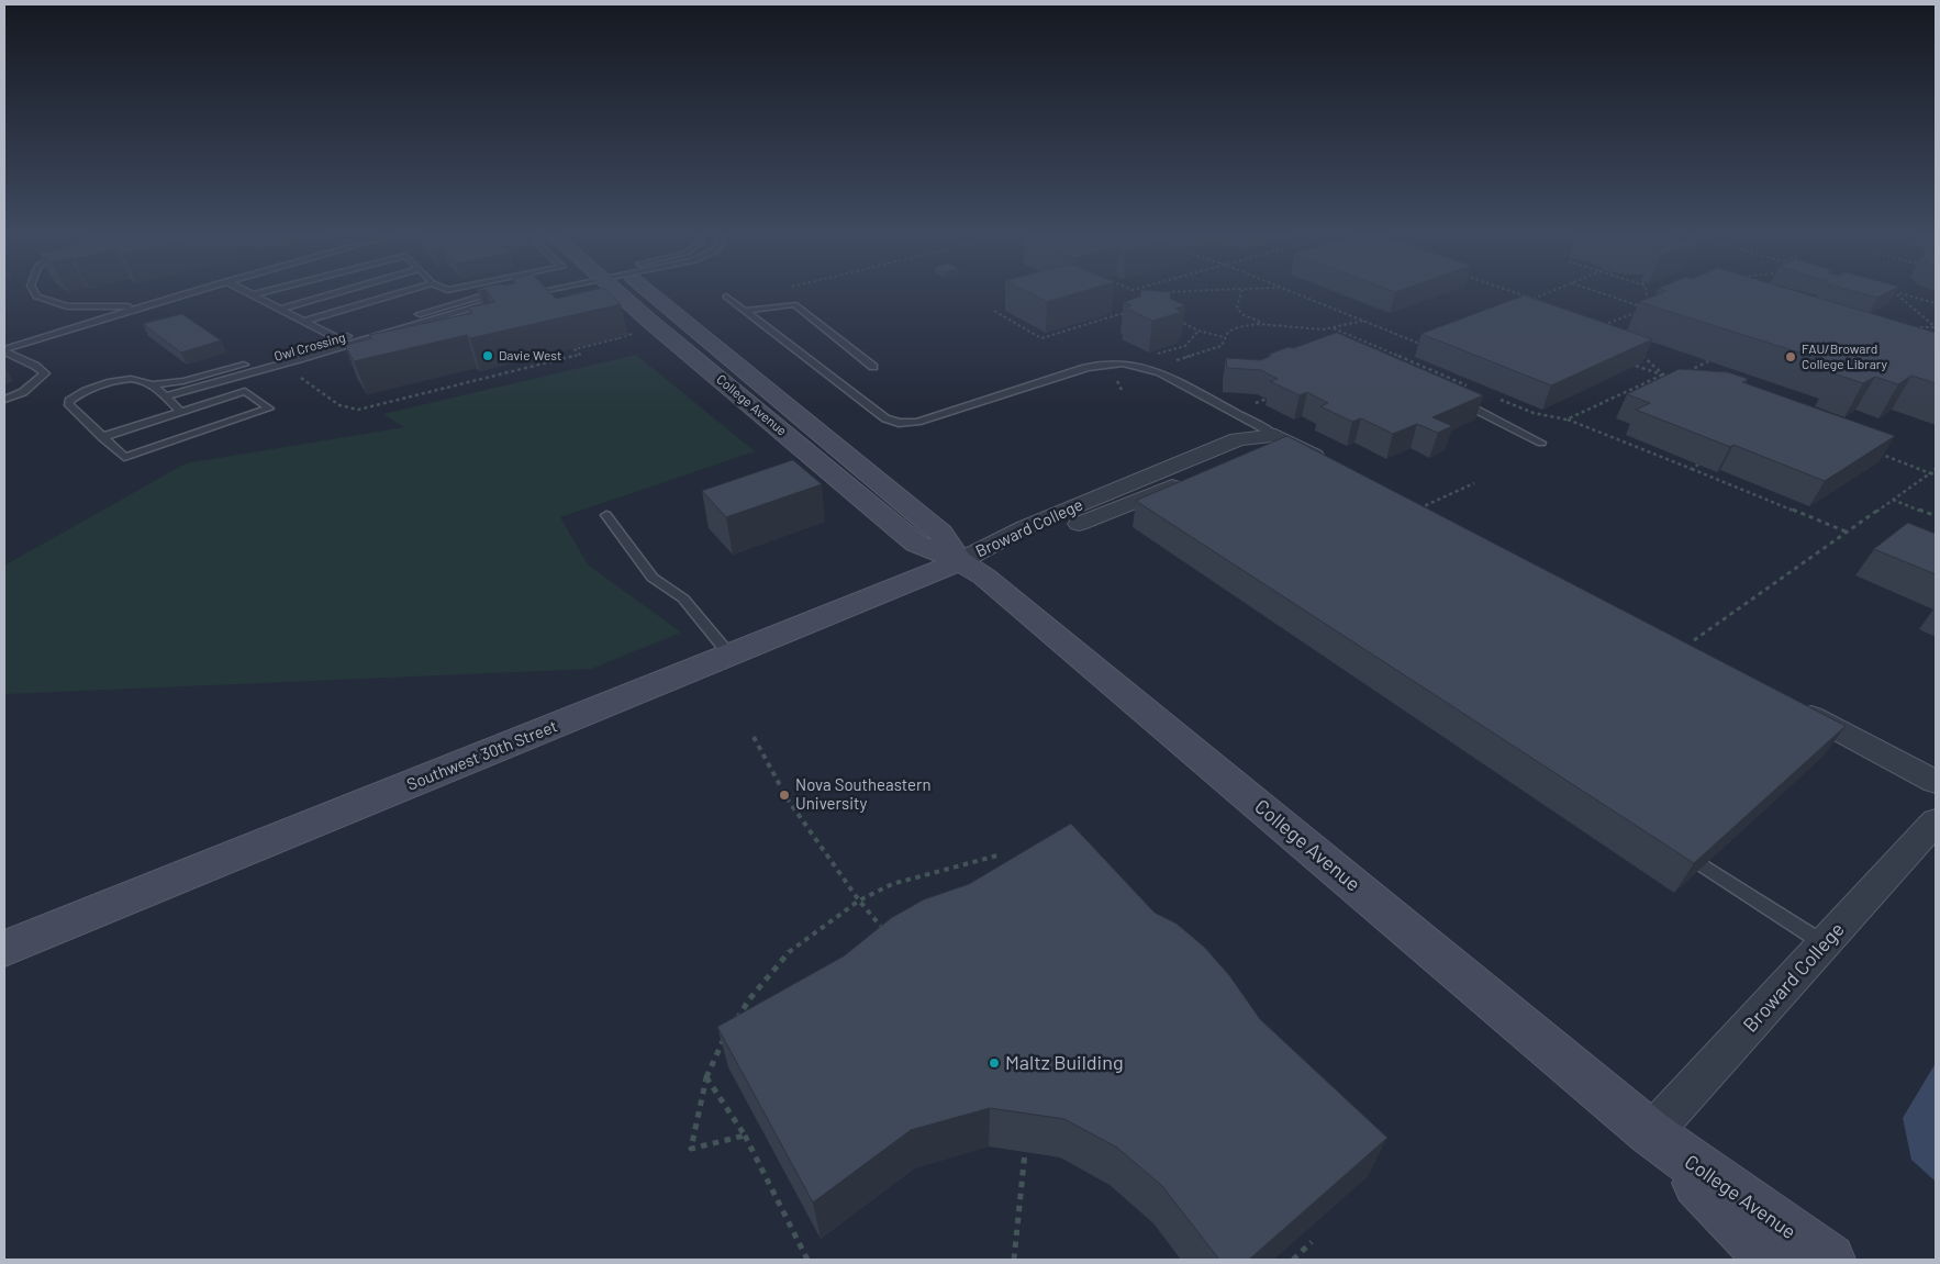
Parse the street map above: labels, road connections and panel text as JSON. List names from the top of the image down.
{
  "streets": {
    "street": ["College Avenue", "Broward College", "Southwest 30th Street"],
    "lane": ["Owl Crossing"]
  },
  "crossings": [
    ["College Avenue", "Broward College"],
    ["College Avenue", "Southwest 30th Street"],
    ["Broward College", "Southwest 30th Street"]
  ],
  "places": [
    "Davie West",
    "FAU/Broward College Library",
    "Nova Southeastern University",
    "Maltz Building"
  ]
}
